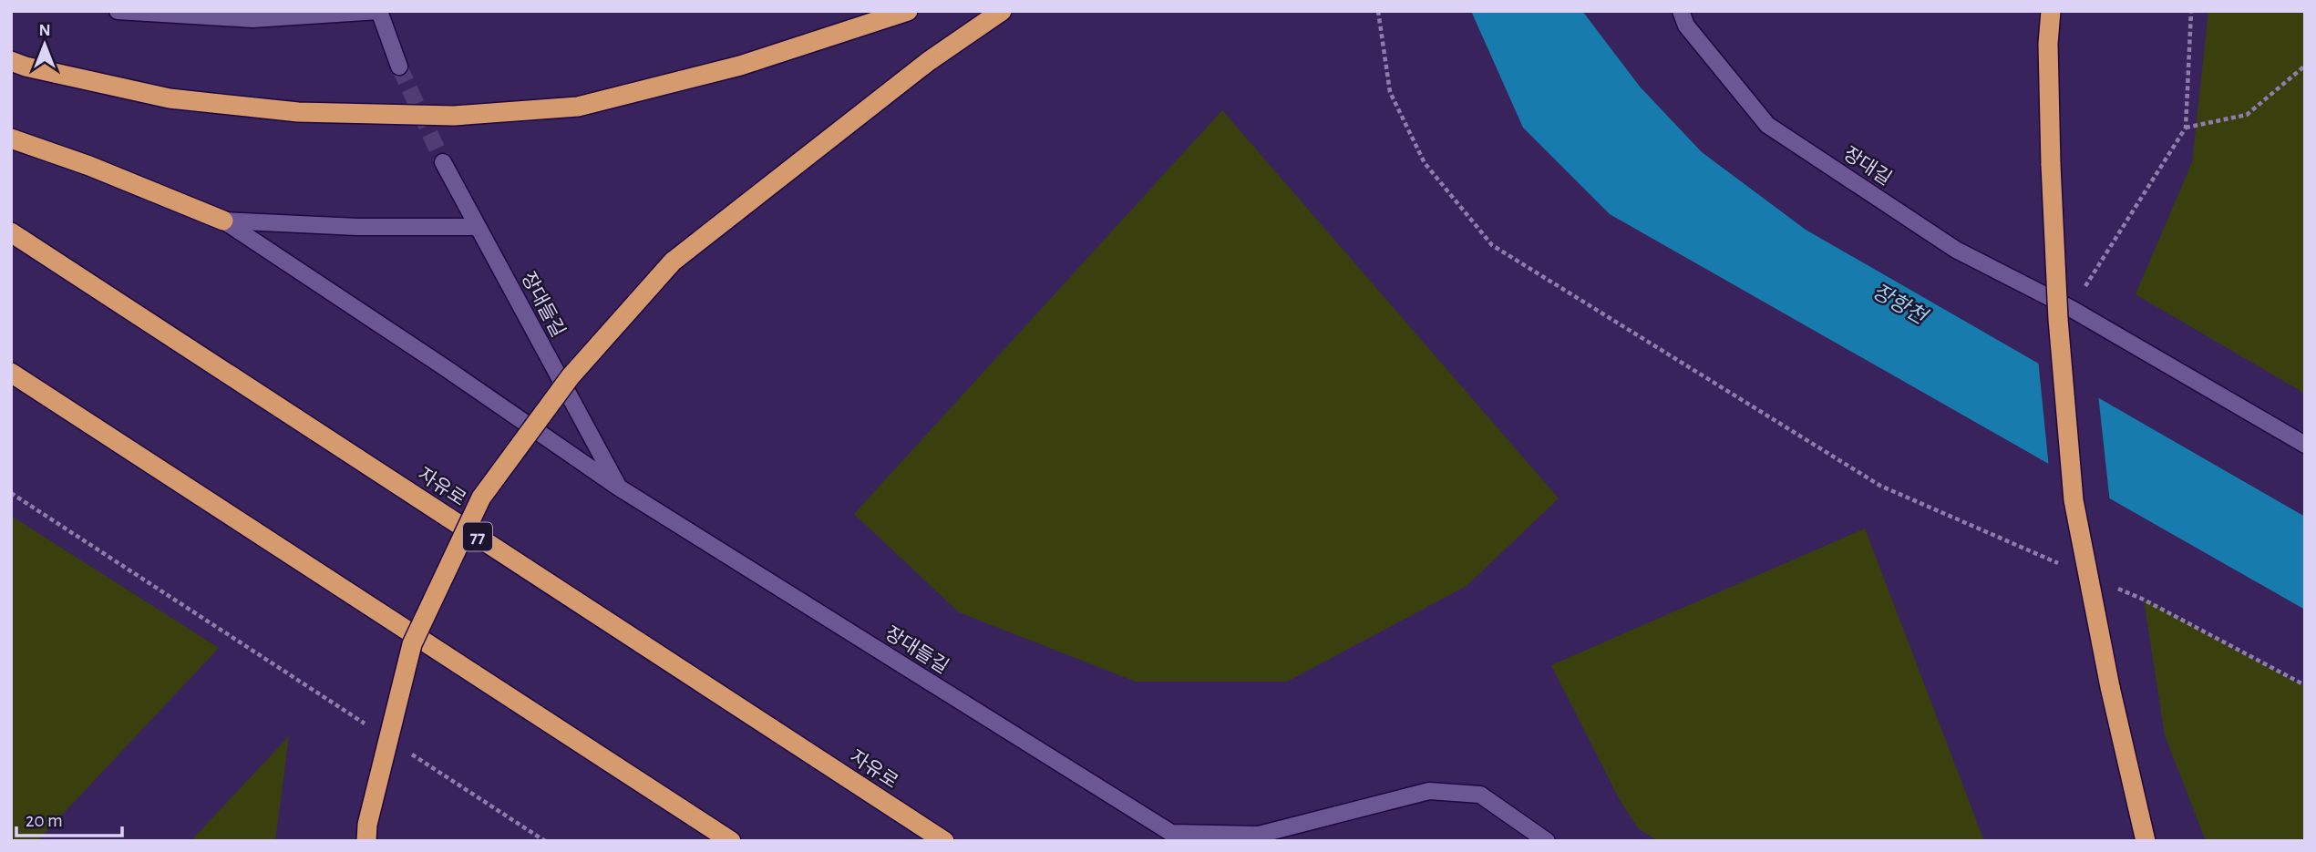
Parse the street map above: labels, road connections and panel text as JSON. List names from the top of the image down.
{
  "streets": {
    "highway": ["자유로", "77"],
    "street": ["장대길", "장대들길"]
  },
  "water": ["장항천"],
  "scale_bar": "20 m",
  "north": "top"
}
